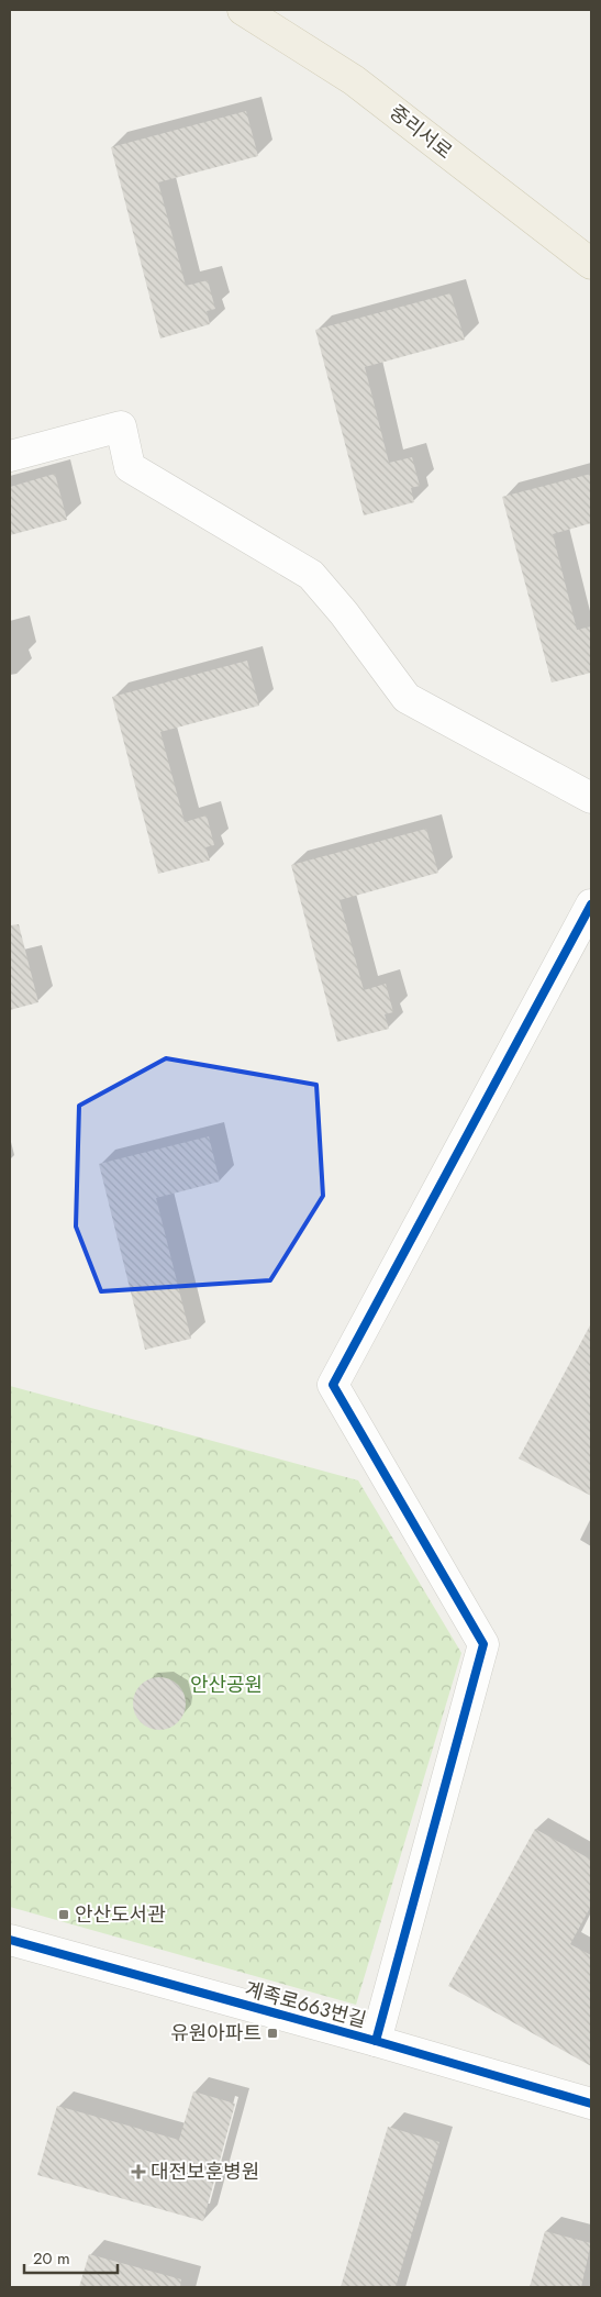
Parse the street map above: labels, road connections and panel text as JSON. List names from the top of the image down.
{
  "streets": {
    "main road": ["중리서로"],
    "street": ["계족로663번길"]
  },
  "parks": ["안산공원"],
  "places": {
    "transit": ["안산도서관", "유원아파트"],
    "health": ["대전보훈병원"]
  },
  "scale_bar": "20 m"
}
